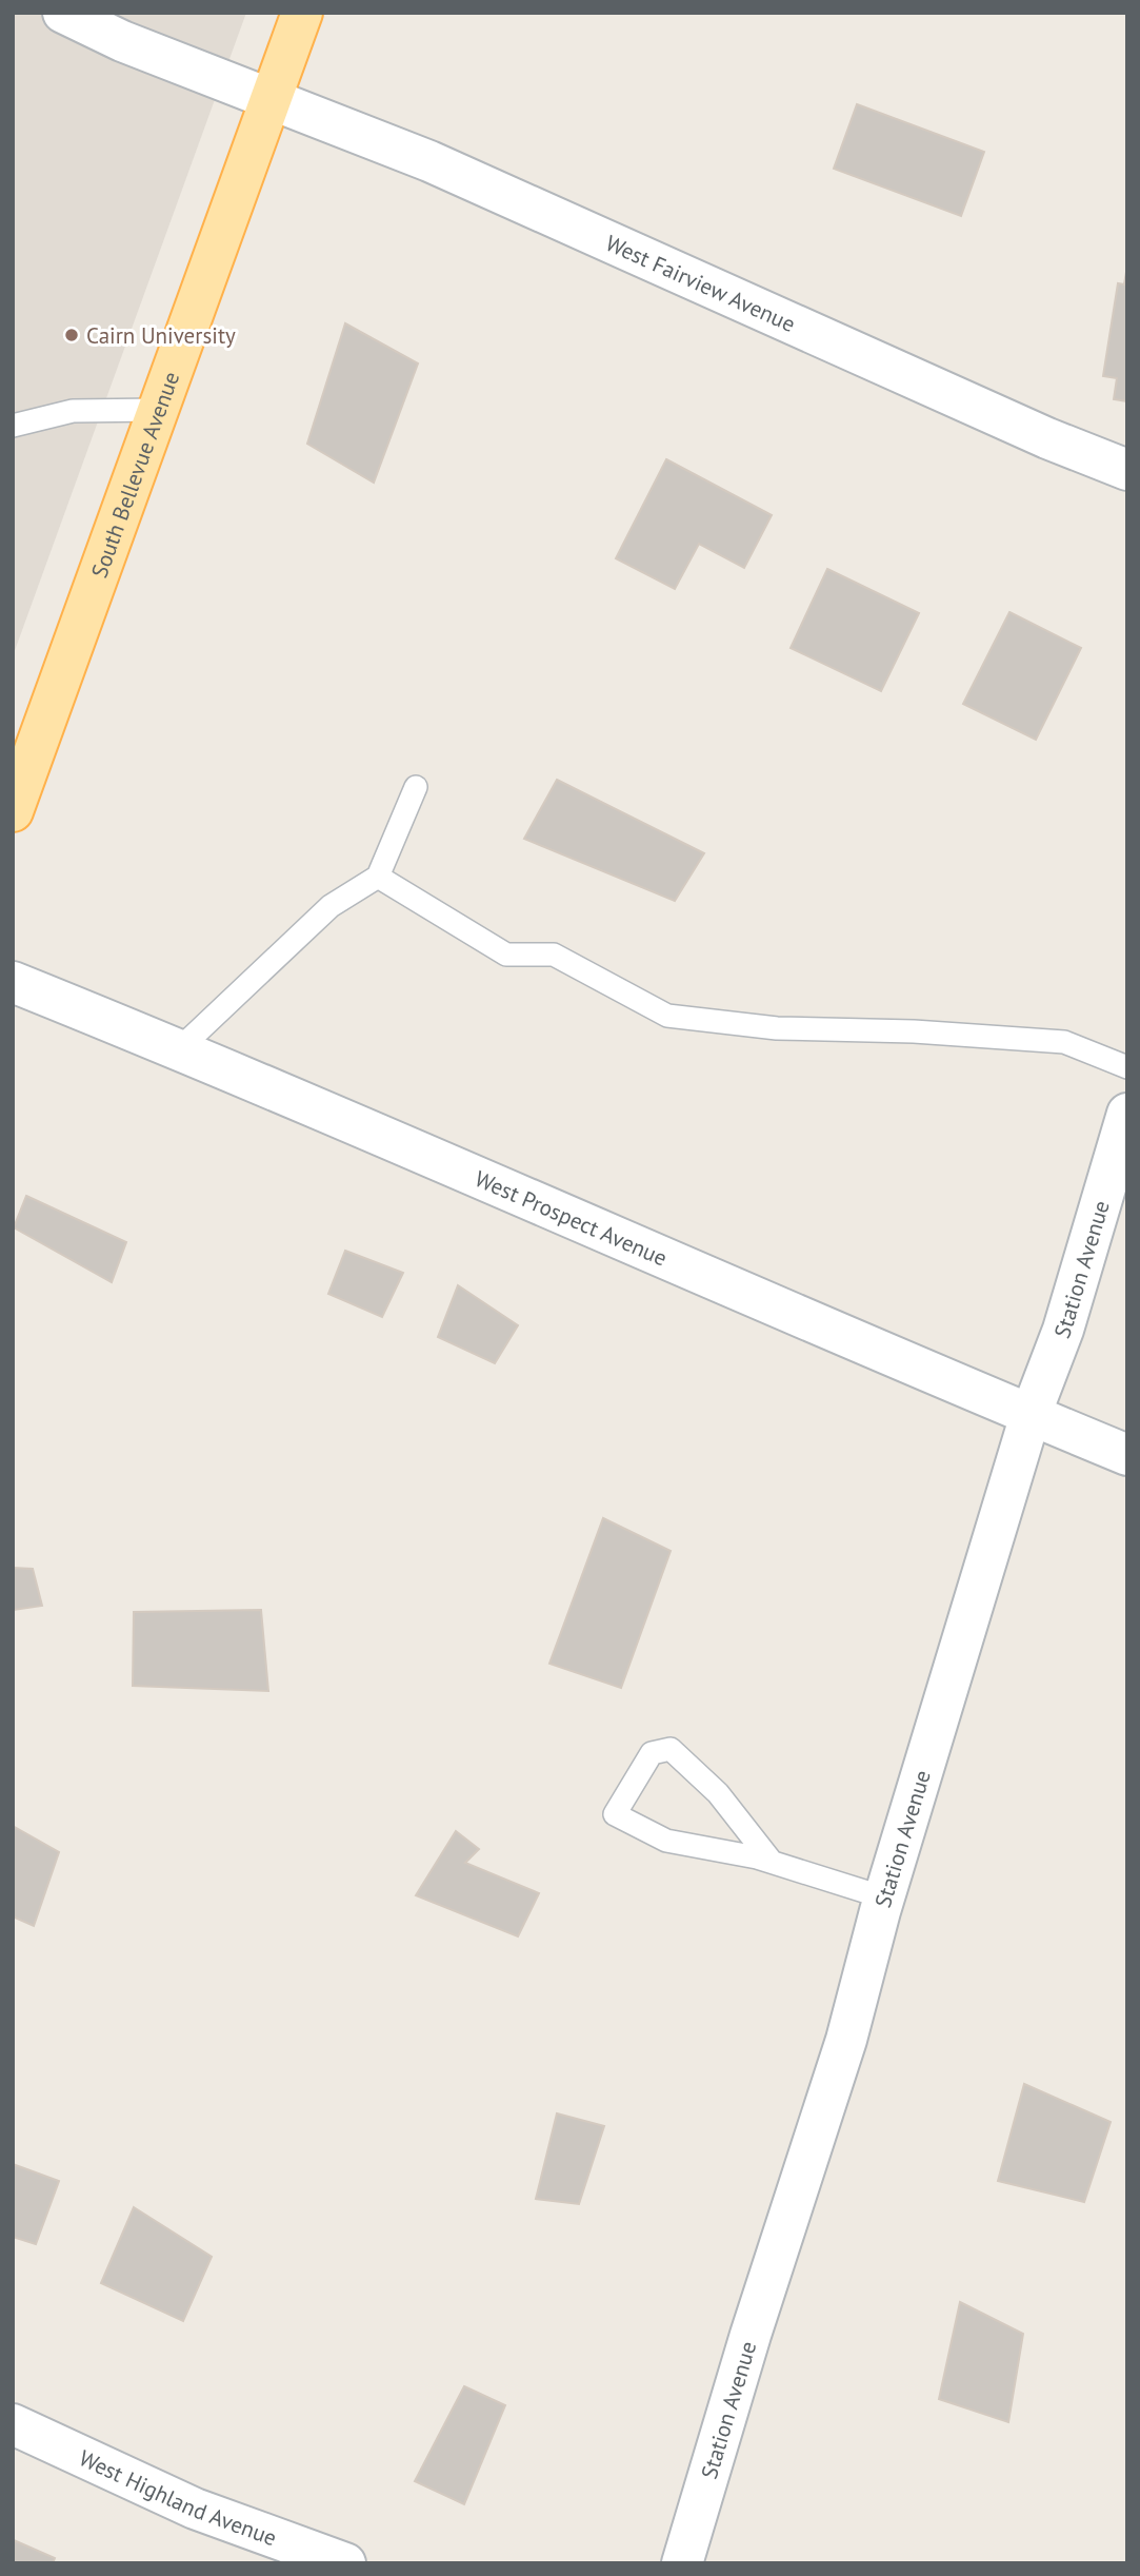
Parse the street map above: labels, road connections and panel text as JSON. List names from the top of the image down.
{
  "streets": {
    "main road": ["South Bellevue Avenue"],
    "street": [
      "West Fairview Avenue",
      "West Prospect Avenue",
      "Station Avenue",
      "West Highland Avenue"
    ]
  },
  "crossings": [
    ["West Fairview Avenue", "South Bellevue Avenue"],
    ["West Prospect Avenue", "Station Avenue"]
  ],
  "places": ["Cairn University"]
}
